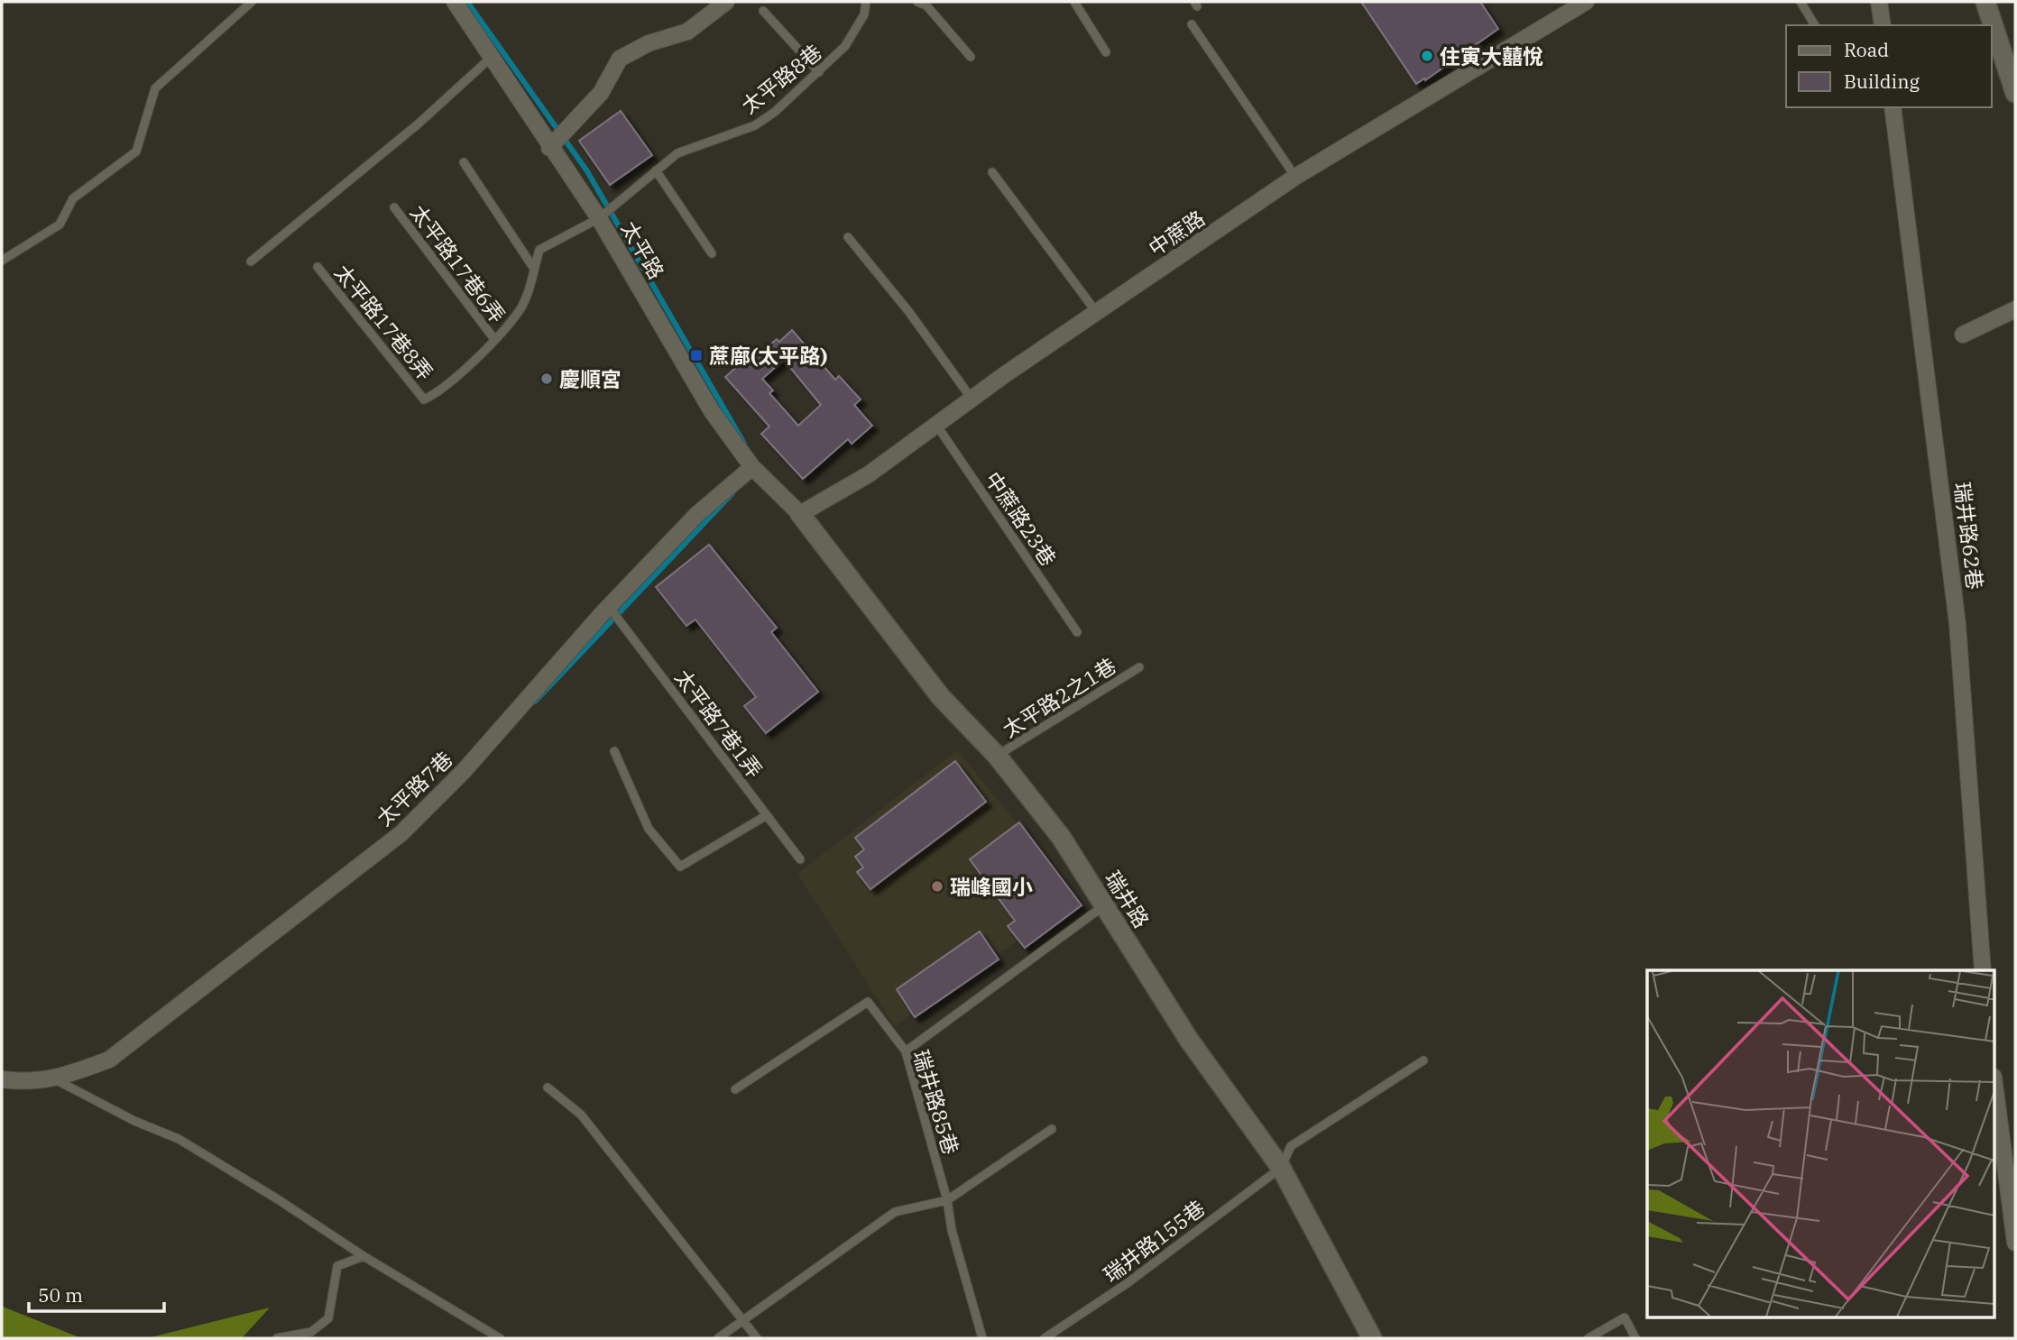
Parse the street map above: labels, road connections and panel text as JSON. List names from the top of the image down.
{
  "streets": {
    "street": [
      "中蔗路",
      "太平路",
      "瑞井路62巷",
      "太平路7巷",
      "瑞井路"
    ],
    "lane": [
      "太平路8巷",
      "太平路17巷6弄",
      "太平路17巷8弄",
      "中蔗路23巷",
      "太平路2之1巷",
      "太平路7巷1弄",
      "瑞井路85巷",
      "瑞井路155巷"
    ]
  },
  "crossings": [
    ["太平路8巷", "太平路"],
    ["太平路8巷", "太平路17巷6弄"],
    ["太平路8巷", "太平路17巷8弄"],
    ["中蔗路", "太平路"],
    ["中蔗路", "中蔗路23巷"],
    ["中蔗路", "瑞井路"],
    ["太平路", "太平路7巷"],
    ["太平路", "瑞井路"],
    ["太平路2之1巷", "瑞井路"],
    ["太平路7巷1弄", "太平路7巷"],
    ["瑞井路", "瑞井路155巷"]
  ],
  "places": {
    "other": ["住寅大囍悅", "慶順宮", "瑞峰國小"],
    "transit": ["蔗廍(太平路)"]
  },
  "legend": ["Road", "Building"],
  "scale_bar": "50 m"
}
